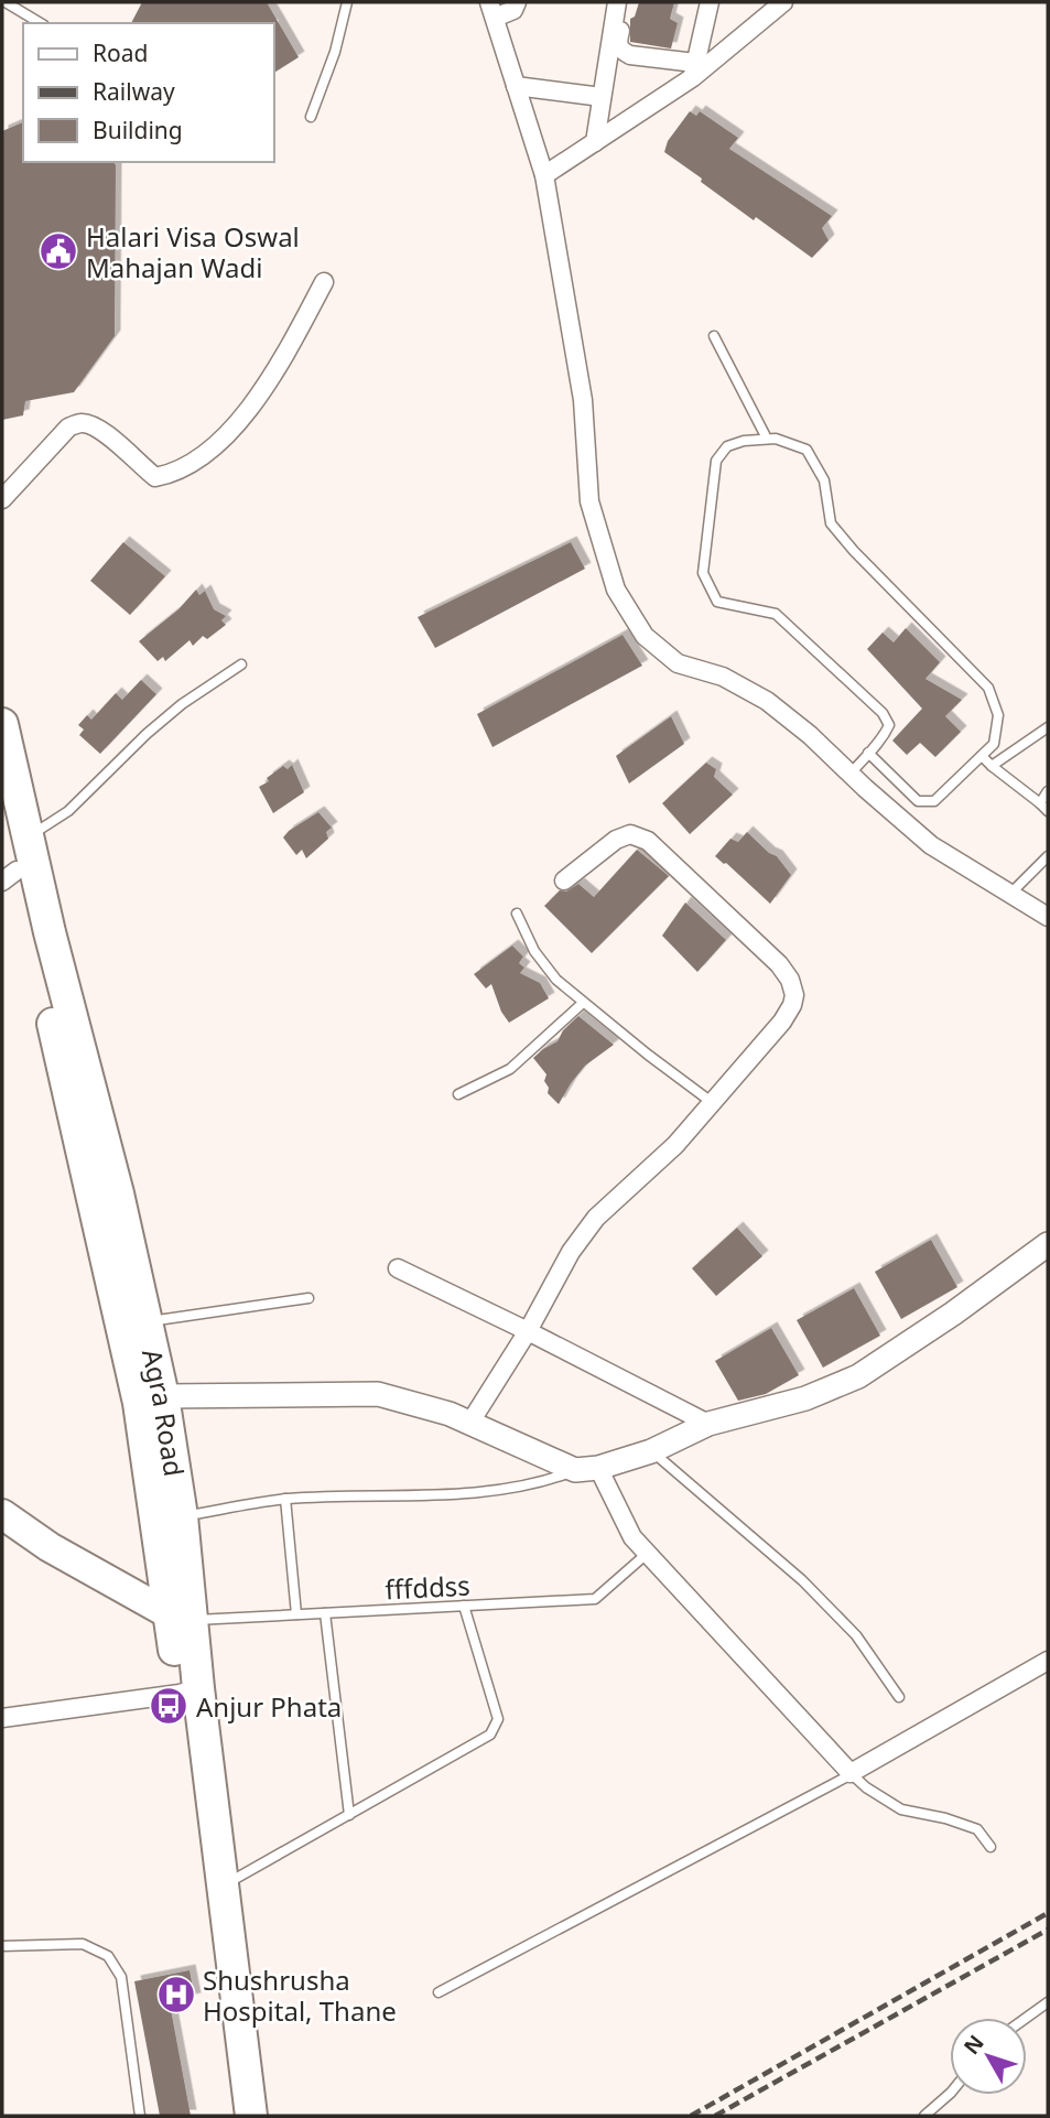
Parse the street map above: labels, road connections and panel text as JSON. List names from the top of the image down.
{
  "streets": {
    "highway": ["Agra Road"],
    "lane": ["fffddss"]
  },
  "crossings": [
    ["Agra Road", "fffddss"]
  ],
  "places": {
    "public building": ["Halari Visa Oswal Mahajan Wadi"],
    "bus stop": ["Anjur Phata"],
    "hospital": ["Shushrusha Hospital, Thane"]
  },
  "legend": ["Road", "Railway", "Building"],
  "north": "top left"
}
